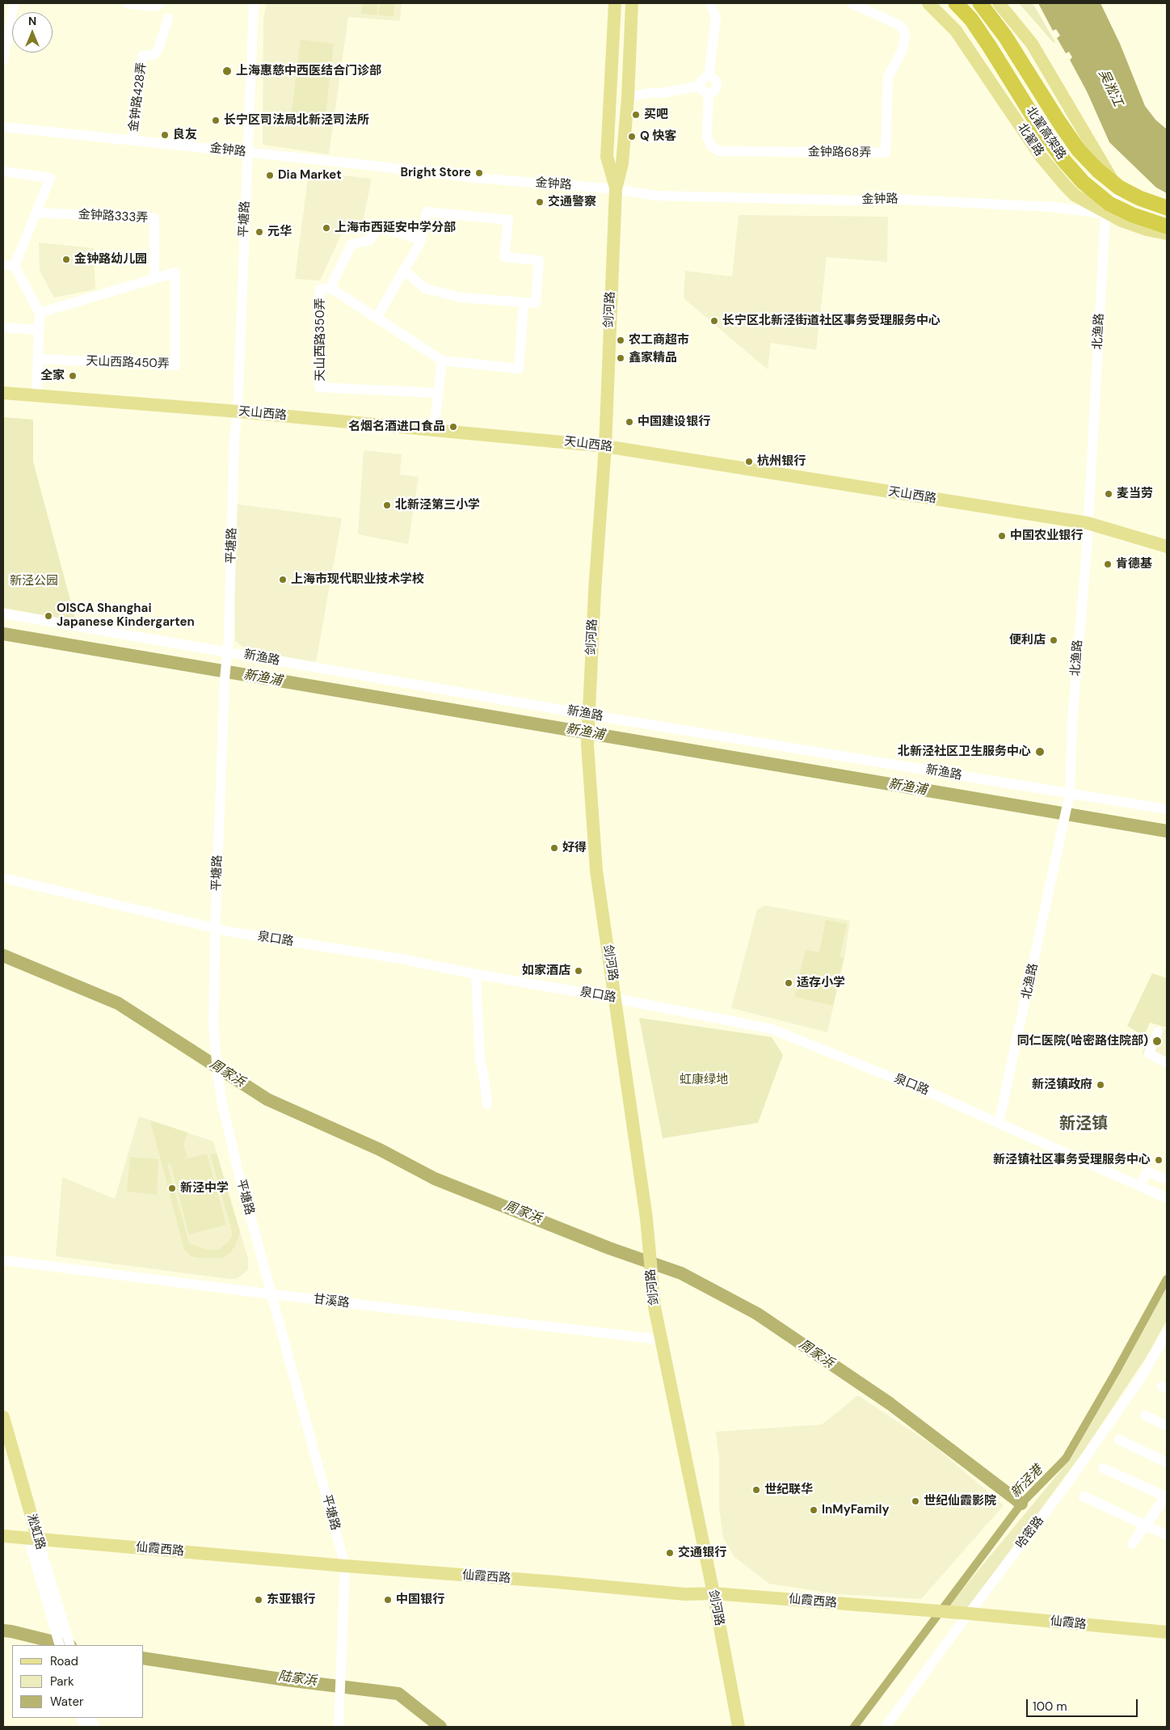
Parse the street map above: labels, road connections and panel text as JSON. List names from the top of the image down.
{
  "streets": {
    "highway": ["北翟高架路"],
    "main road": [
      "北翟路",
      "剑河路",
      "天山西路",
      "淞虹路",
      "仙霞西路",
      "仙霞路"
    ],
    "street": [
      "金钟路428弄",
      "金钟路",
      "金钟路68弄",
      "金钟路333弄",
      "平塘路",
      "北渔路",
      "天山西路350弄",
      "天山西路450弄",
      "新渔路",
      "泉口路",
      "甘溪路",
      "哈密路"
    ]
  },
  "crossings": [
    ["金钟路428弄", "金钟路"],
    ["北翟路", "金钟路"],
    ["北翟路", "北渔路"],
    ["金钟路", "平塘路"],
    ["金钟路", "剑河路"],
    ["金钟路", "北渔路"],
    ["金钟路333弄", "天山西路450弄"],
    ["平塘路", "天山西路"],
    ["平塘路", "新渔路"],
    ["平塘路", "泉口路"],
    ["平塘路", "甘溪路"],
    ["平塘路", "仙霞西路"],
    ["剑河路", "天山西路"],
    ["剑河路", "新渔路"],
    ["剑河路", "泉口路"],
    ["剑河路", "甘溪路"],
    ["剑河路", "仙霞西路"],
    ["北渔路", "天山西路"],
    ["北渔路", "新渔路"],
    ["北渔路", "泉口路"],
    ["淞虹路", "仙霞西路"],
    ["哈密路", "仙霞西路"],
    ["哈密路", "仙霞路"],
    ["仙霞西路", "仙霞路"]
  ],
  "districts": ["新泾镇"],
  "water": [
    "吴淞江",
    "新渔浦",
    "周家浜",
    "新泾港",
    "陆家浜"
  ],
  "parks": ["新泾公园", "虹康绿地"],
  "places": [
    "上海惠慈中西医结合门诊部",
    "买吧",
    "长宁区司法局北新泾司法所",
    "良友",
    "Q 快客",
    "Bright Store",
    "Dia Market",
    "交通警察",
    "上海市西延安中学分部",
    "元华",
    "金钟路幼儿园",
    "长宁区北新泾街道社区事务受理服务中心",
    "农工商超市",
    "鑫家精品",
    "全家",
    "中国建设银行",
    "名烟名酒进口食品",
    "杭州银行",
    "麦当劳",
    "北新泾第三小学",
    "中国农业银行",
    "肯德基",
    "上海市现代职业技术学校",
    "OISCA Shanghai Japanese Kindergarten",
    "便利店",
    "北新泾社区卫生服务中心",
    "好得",
    "如家酒店",
    "适存小学",
    "同仁医院(哈密路住院部)",
    "新泾镇政府",
    "新泾镇社区事务受理服务中心",
    "新泾中学",
    "世纪联华",
    "世纪仙霞影院",
    "InMyFamily",
    "交通银行",
    "东亚银行",
    "中国银行"
  ],
  "legend": ["Road", "Park", "Water"],
  "scale_bar": "100 m",
  "north": "top"
}
